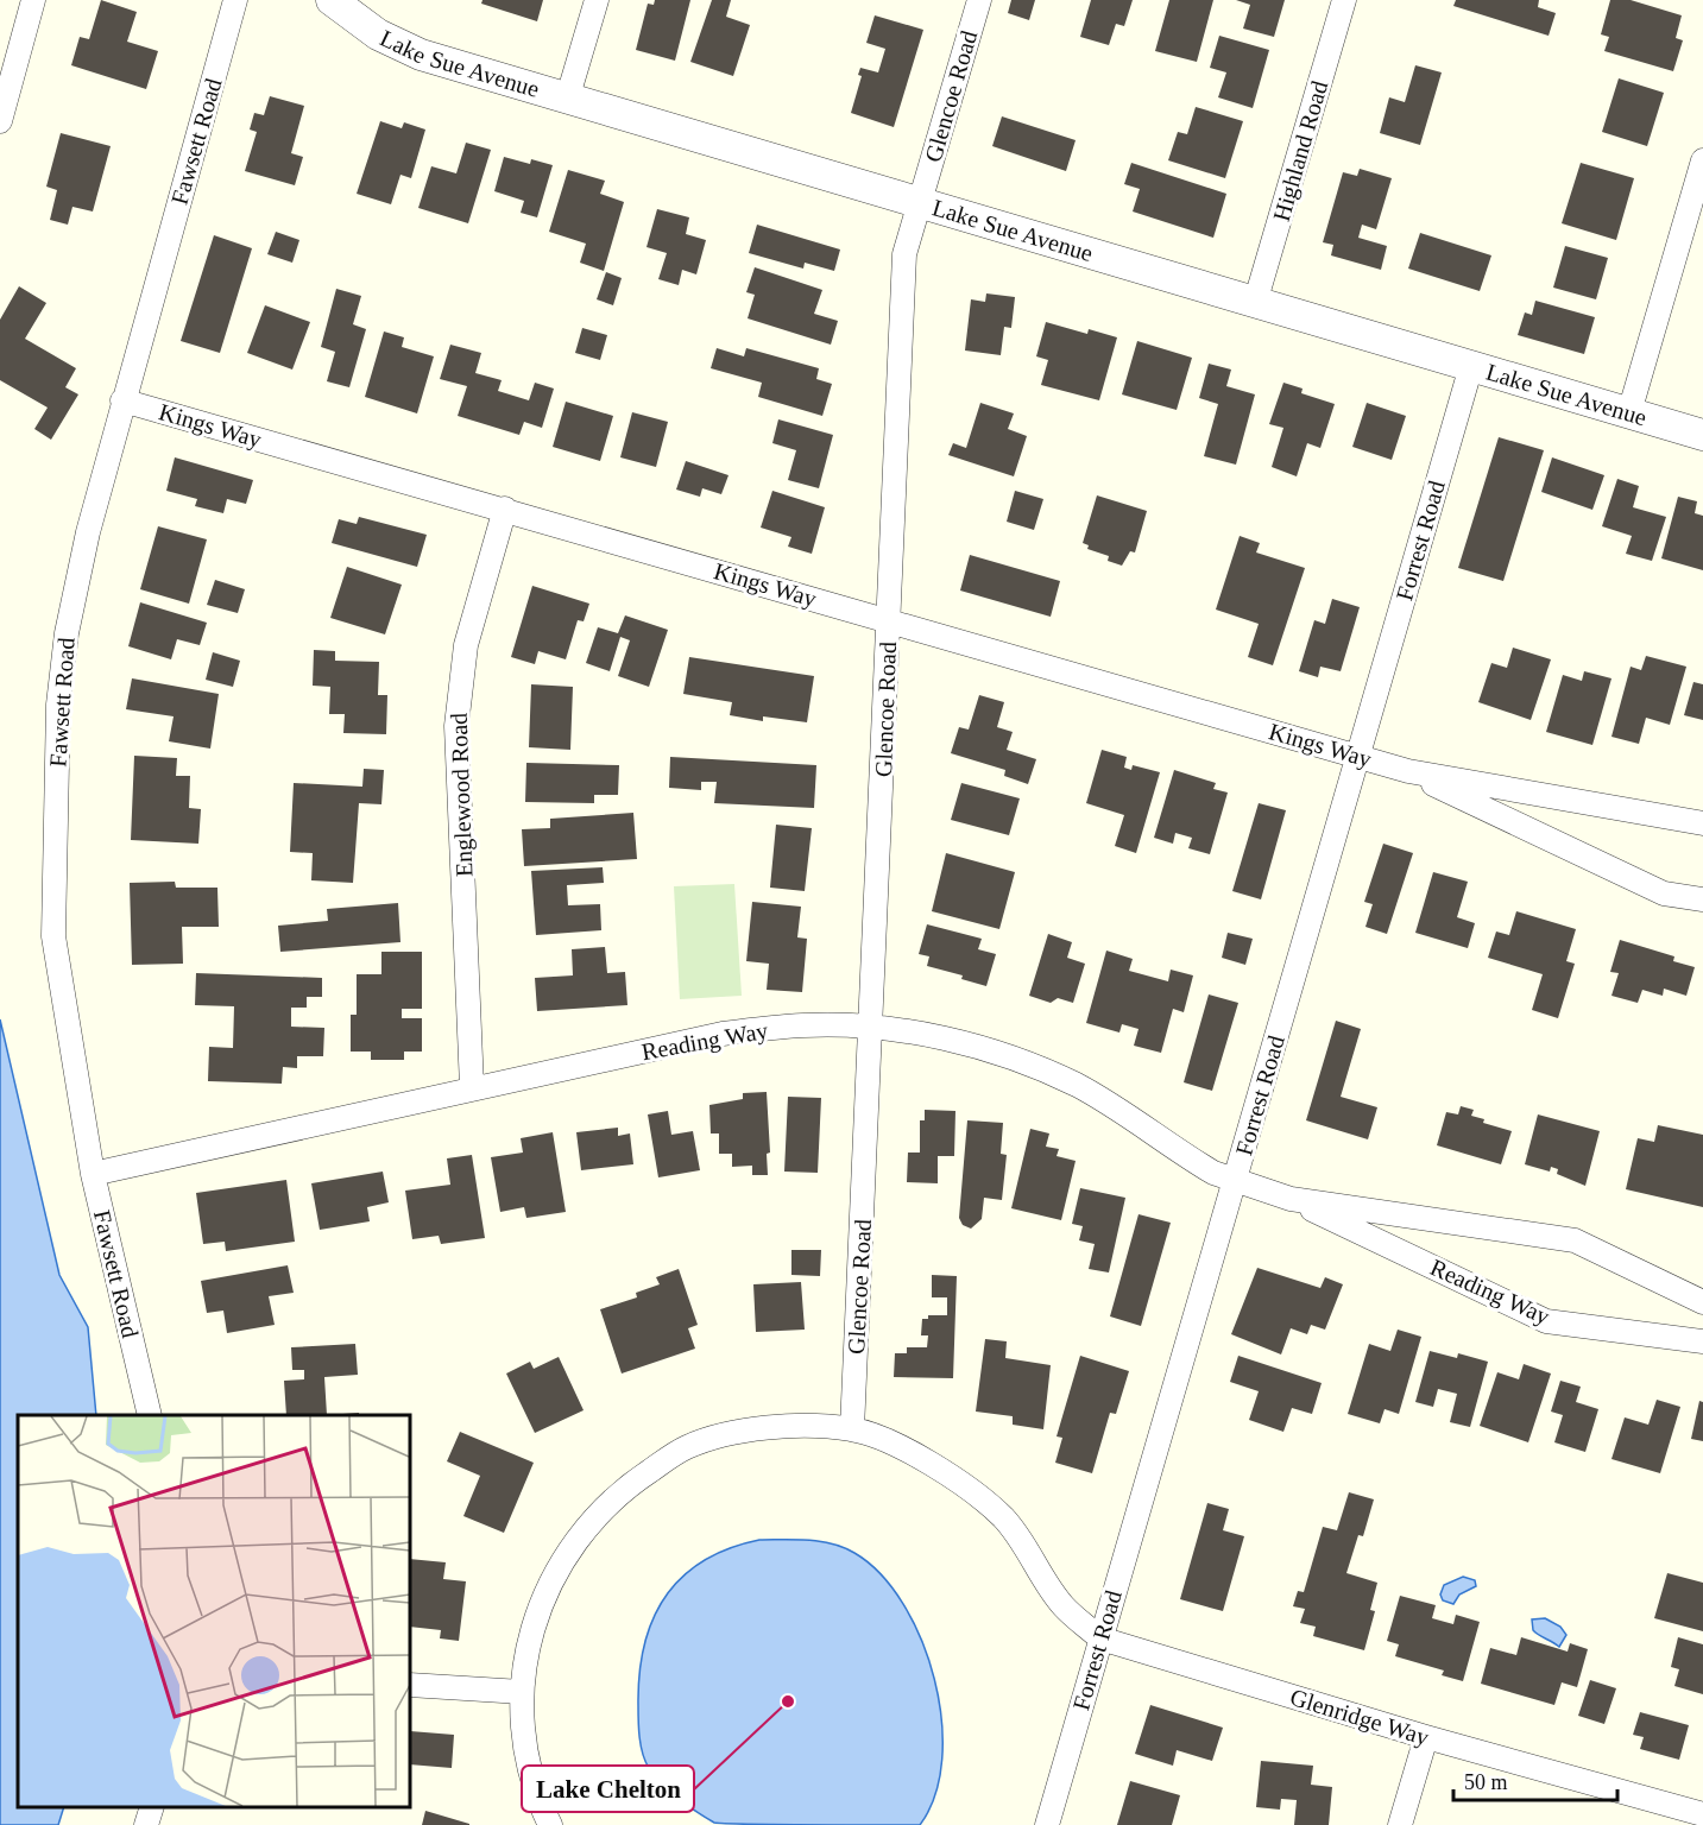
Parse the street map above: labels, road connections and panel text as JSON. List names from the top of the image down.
{
  "streets": {
    "street": [
      "Lake Sue Avenue",
      "Glencoe Road",
      "Fawsett Road",
      "Highland Road",
      "Kings Way",
      "Forrest Road",
      "Englewood Road",
      "Reading Way",
      "Glenridge Way"
    ]
  },
  "crossings": [
    ["Lake Sue Avenue", "Glencoe Road"],
    ["Lake Sue Avenue", "Highland Road"],
    ["Lake Sue Avenue", "Forrest Road"],
    ["Glencoe Road", "Kings Way"],
    ["Glencoe Road", "Reading Way"],
    ["Fawsett Road", "Kings Way"],
    ["Fawsett Road", "Reading Way"],
    ["Kings Way", "Forrest Road"],
    ["Kings Way", "Englewood Road"],
    ["Forrest Road", "Reading Way"],
    ["Forrest Road", "Glenridge Way"],
    ["Englewood Road", "Reading Way"]
  ],
  "places": ["Lake Chelton"],
  "scale_bar": "50 m"
}
